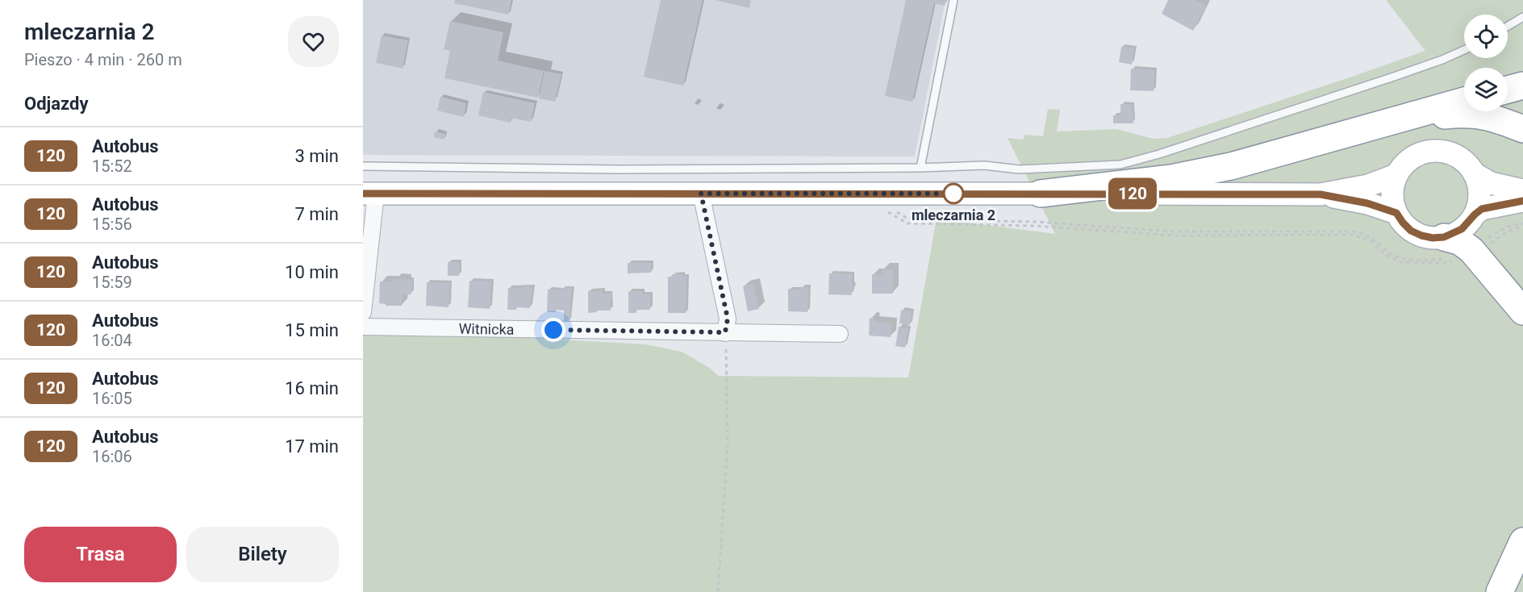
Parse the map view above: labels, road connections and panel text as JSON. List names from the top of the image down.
{
  "streets": {
    "street": ["Witnicka"]
  },
  "places": ["mleczarnia 2"],
  "lines": ["bus line 120"],
  "page": {
    "heading": [
      ["mleczarnia 2", "Pieszo · 4 min · 260 m"],
      "Odjazdy"
    ],
    "on_map": "120",
    "list": [
      {
        "mark": "120",
        "name": "Autobus",
        "note": "15:52",
        "value": "3 min"
      },
      {
        "mark": "120",
        "name": "Autobus",
        "note": "15:56",
        "value": "7 min"
      },
      {
        "mark": "120",
        "name": "Autobus",
        "note": "15:59",
        "value": "10 min"
      },
      {
        "mark": "120",
        "name": "Autobus",
        "note": "16:04",
        "value": "15 min"
      },
      {
        "mark": "120",
        "name": "Autobus",
        "note": "16:05",
        "value": "16 min"
      },
      {
        "mark": "120",
        "name": "Autobus",
        "note": "16:06",
        "value": "17 min"
      }
    ],
    "buttons": ["Trasa", "Bilety"]
  }
}
